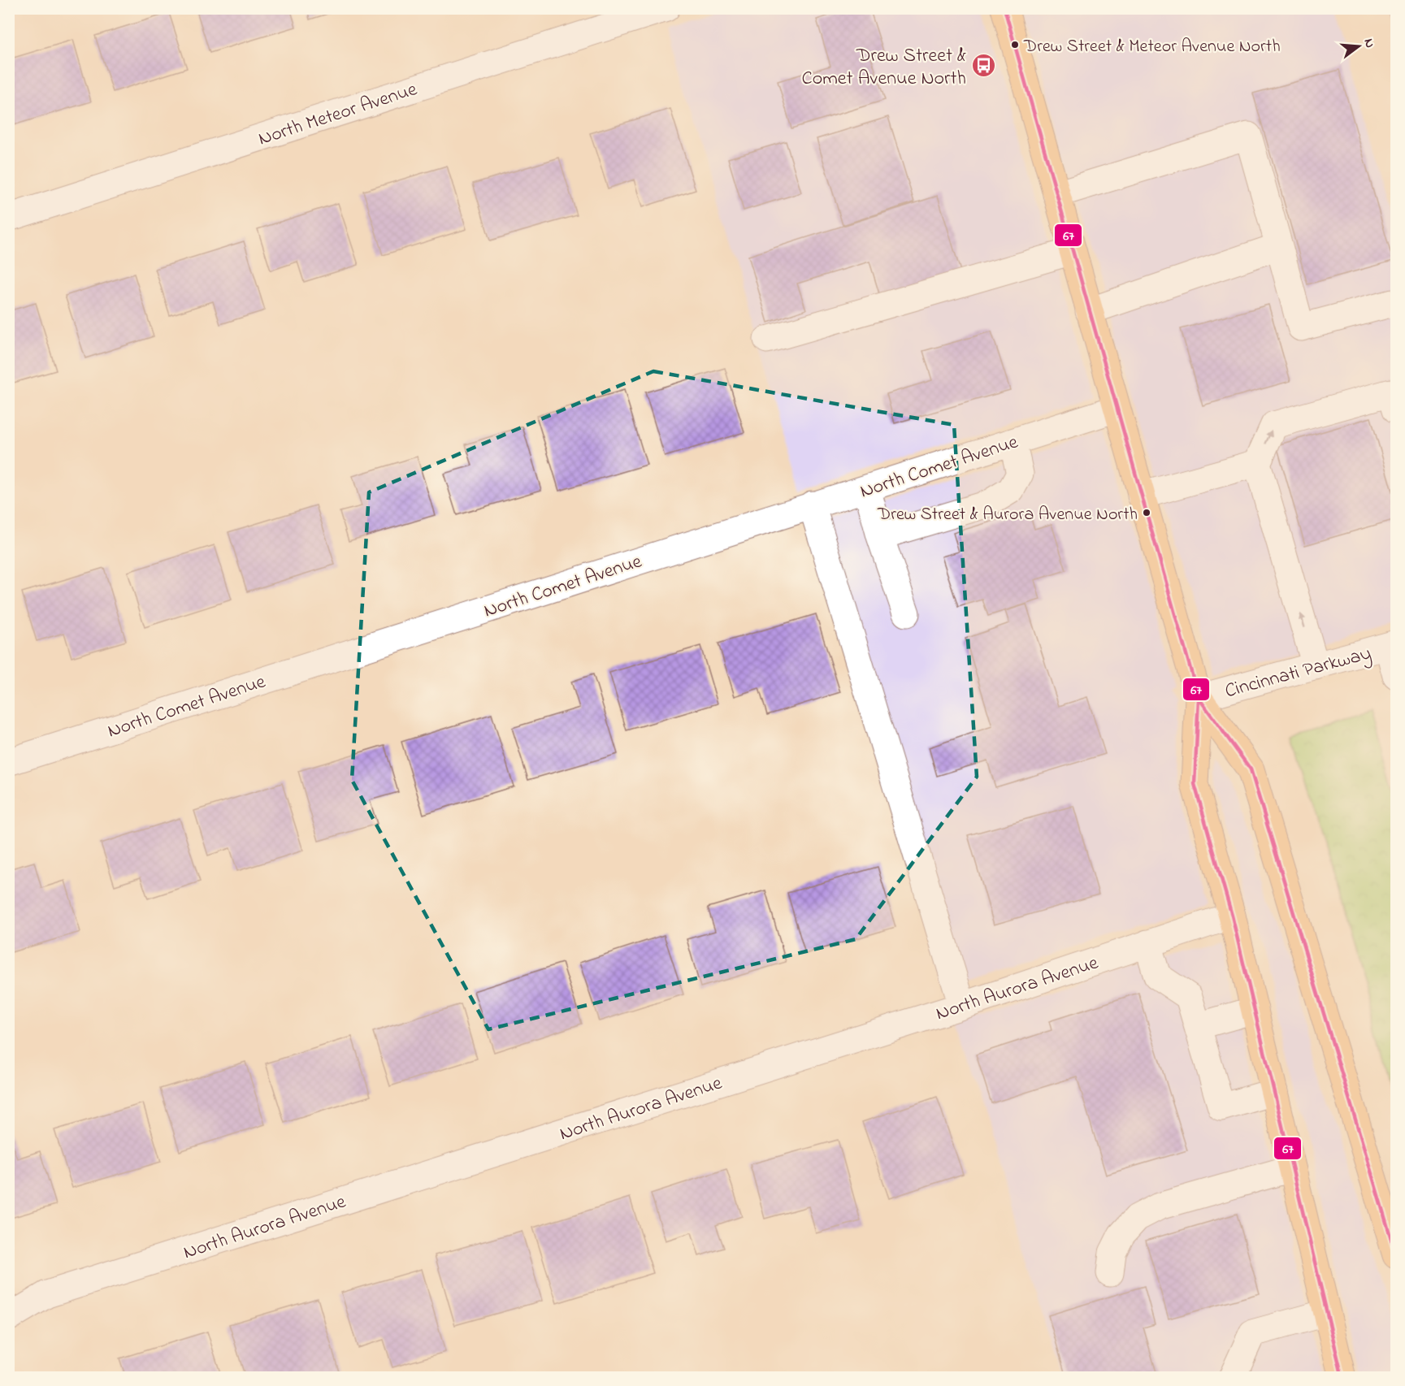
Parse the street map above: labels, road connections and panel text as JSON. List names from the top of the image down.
{
  "streets": {
    "street": [
      "North Meteor Avenue",
      "North Comet Avenue",
      "Cincinnati Parkway",
      "North Aurora Avenue"
    ]
  },
  "places": {
    "other": ["Drew Street & Meteor Avenue North", "Drew Street & Aurora Avenue North"],
    "bus stop": ["Drew Street & Comet Avenue North"]
  },
  "lines": ["transit line 67"],
  "north": "right"
}
